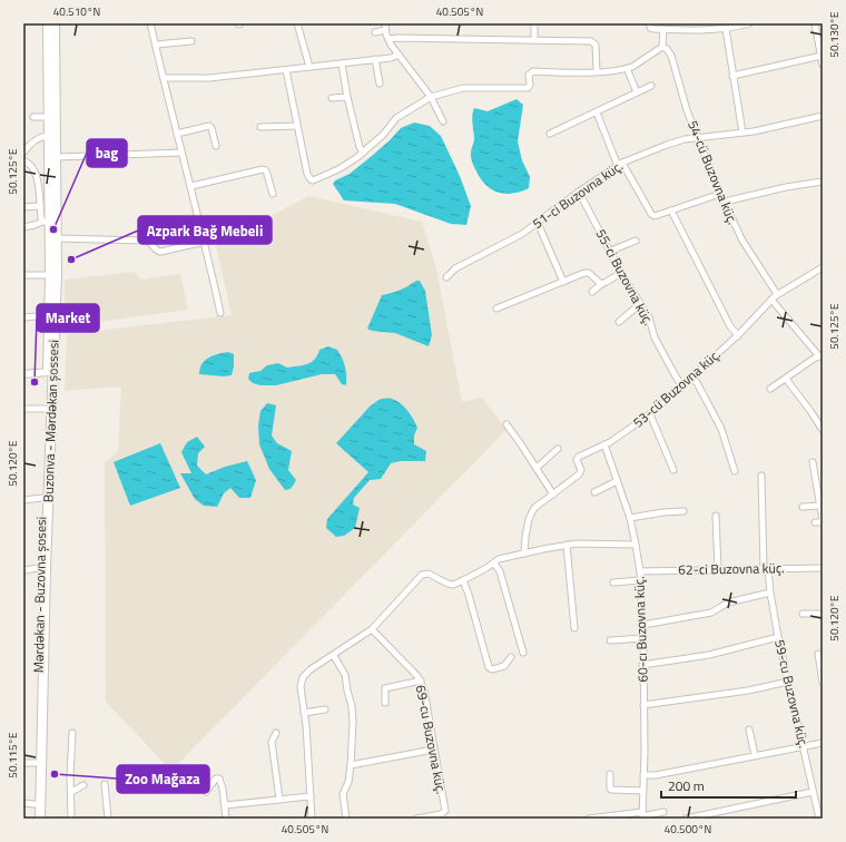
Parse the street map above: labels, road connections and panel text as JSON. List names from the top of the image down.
{
  "streets": {
    "main road": ["Buzonva - Mərdəkan şossesi", "Mərdəkan - Buzovna şosesi"],
    "street": [
      "54-cü Buzovna küç.",
      "51-ci Buzovna küç.",
      "55-ci Buzovna küç.",
      "53-cü Buzovna küç.",
      "62-ci Buzovna küç.",
      "60-cı Buzovna küç.",
      "59-cu Buzovna küç.",
      "69-cu Buzovna küç."
    ]
  },
  "crossings": [
    ["54-cü Buzovna küç.", "51-ci Buzovna küç."],
    ["54-cü Buzovna küç.", "53-cü Buzovna küç."],
    ["51-ci Buzovna küç.", "55-ci Buzovna küç."],
    ["55-ci Buzovna küç.", "53-cü Buzovna küç."],
    ["53-cü Buzovna küç.", "60-cı Buzovna küç."],
    ["62-ci Buzovna küç.", "60-cı Buzovna küç."],
    ["62-ci Buzovna küç.", "59-cu Buzovna küç."]
  ],
  "places": [
    "bag",
    "Azpark Bağ Mebeli",
    "Market",
    "Zoo Mağaza"
  ],
  "scale_bar": "200 m",
  "coordinates": [
    "40.510°N",
    "40.505°N",
    "50.130°E",
    "50.125°E",
    "50.120°E",
    "50.115°E",
    "40.500°N"
  ]
}
